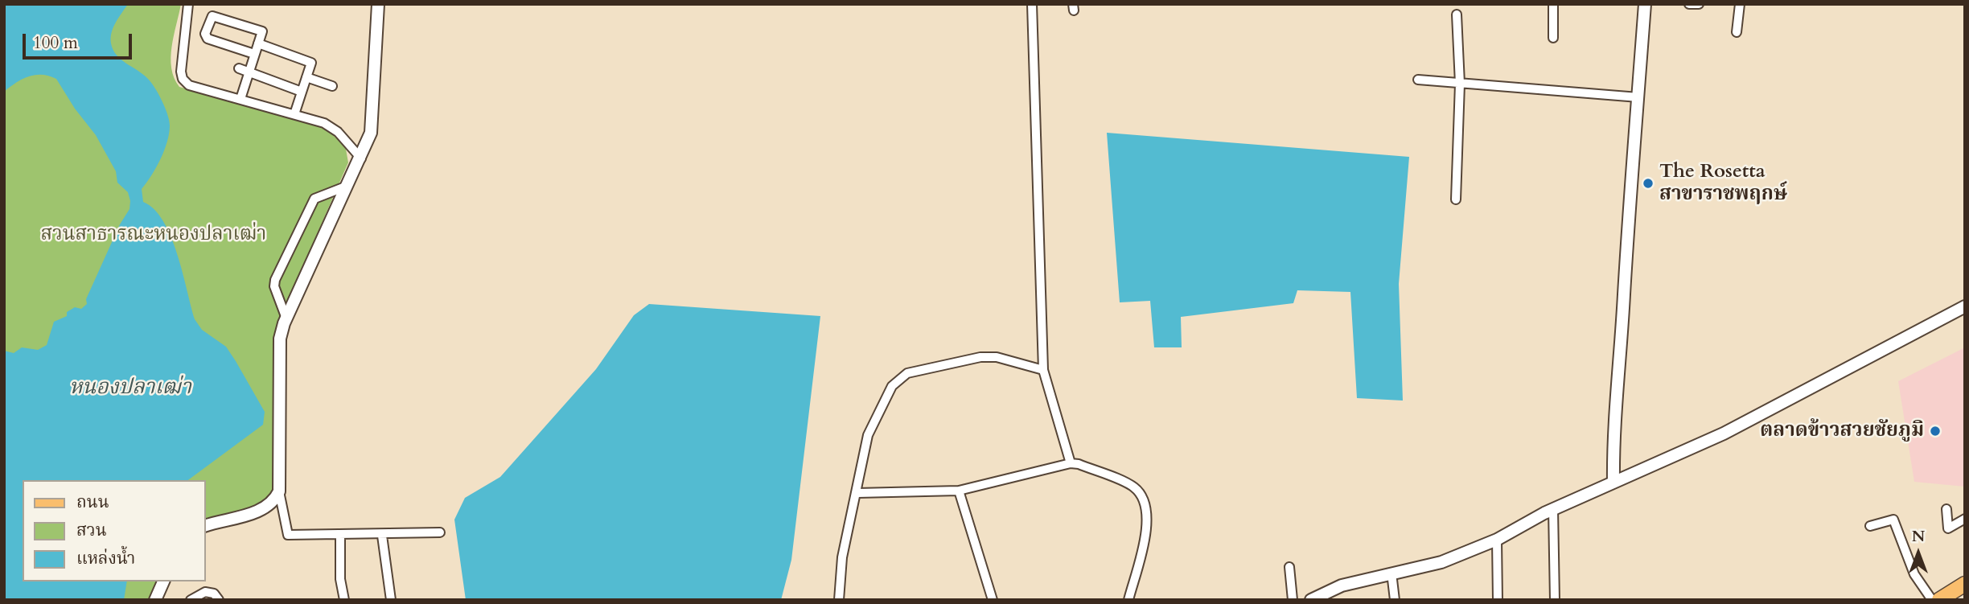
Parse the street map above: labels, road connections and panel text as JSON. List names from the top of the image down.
{
  "water": ["หนองปลาเฒ่า"],
  "parks": ["สวนสาธารณะหนองปลาเฒ่า"],
  "places": ["The Rosetta สาขาราชพฤกษ์", "ตลาดข้าวสวยชัยภูมิ"],
  "legend": ["ถนน", "สวน", "แหล่งน้ำ"],
  "scale_bar": "100 m",
  "north": "top"
}
